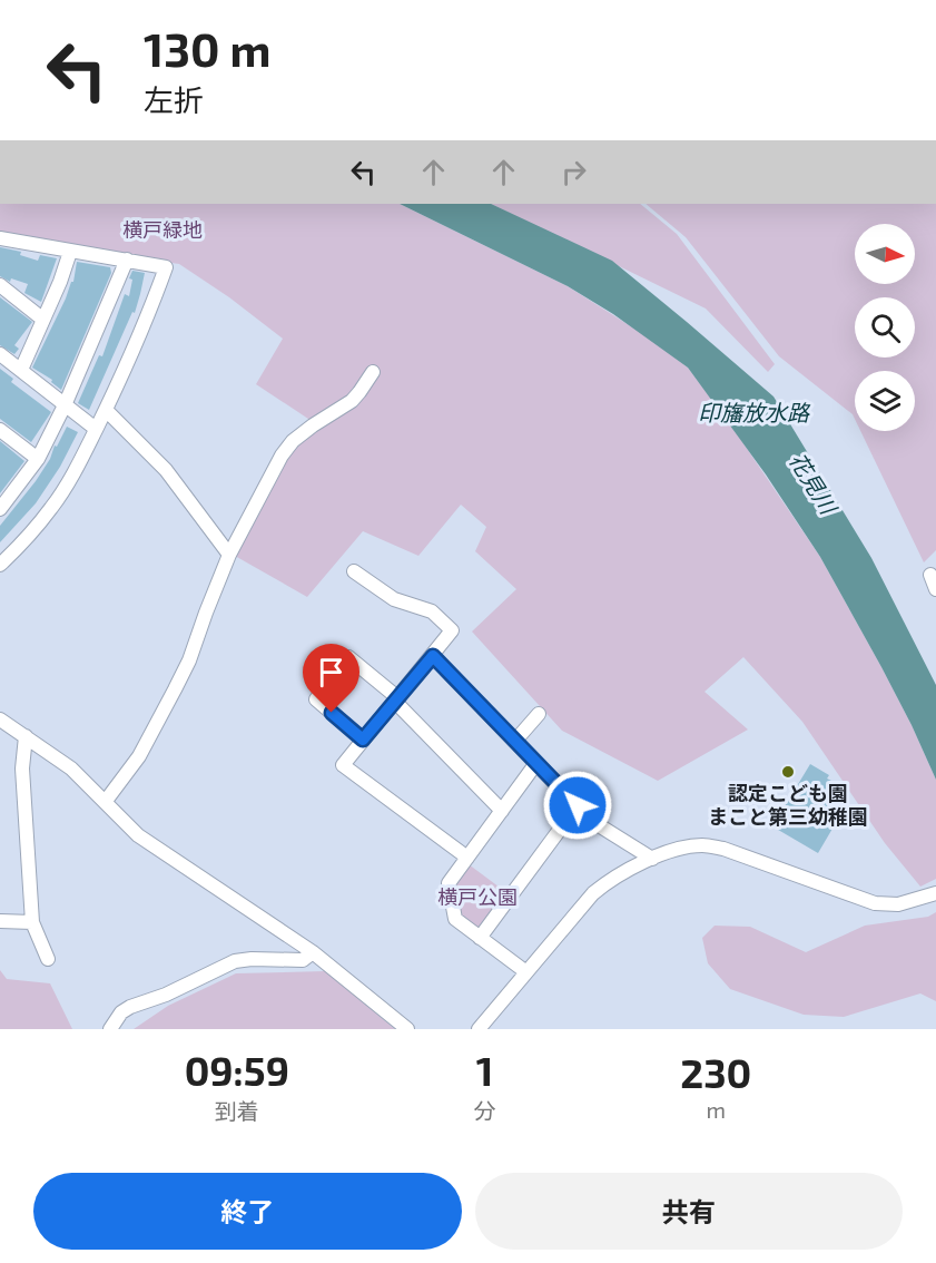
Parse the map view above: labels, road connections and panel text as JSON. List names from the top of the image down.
{
  "water": ["印旛放水路", "花見川"],
  "parks": ["横戸緑地", "横戸公園"],
  "places": ["認定こども園 まこと第三幼稚園"],
  "north": "right",
  "page": {
    "turn": ["130 m", "左折"],
    "eta": [
      "09:59",
      "到着",
      "1",
      "分",
      "230",
      "m"
    ],
    "buttons": ["終了", "共有"]
  }
}
